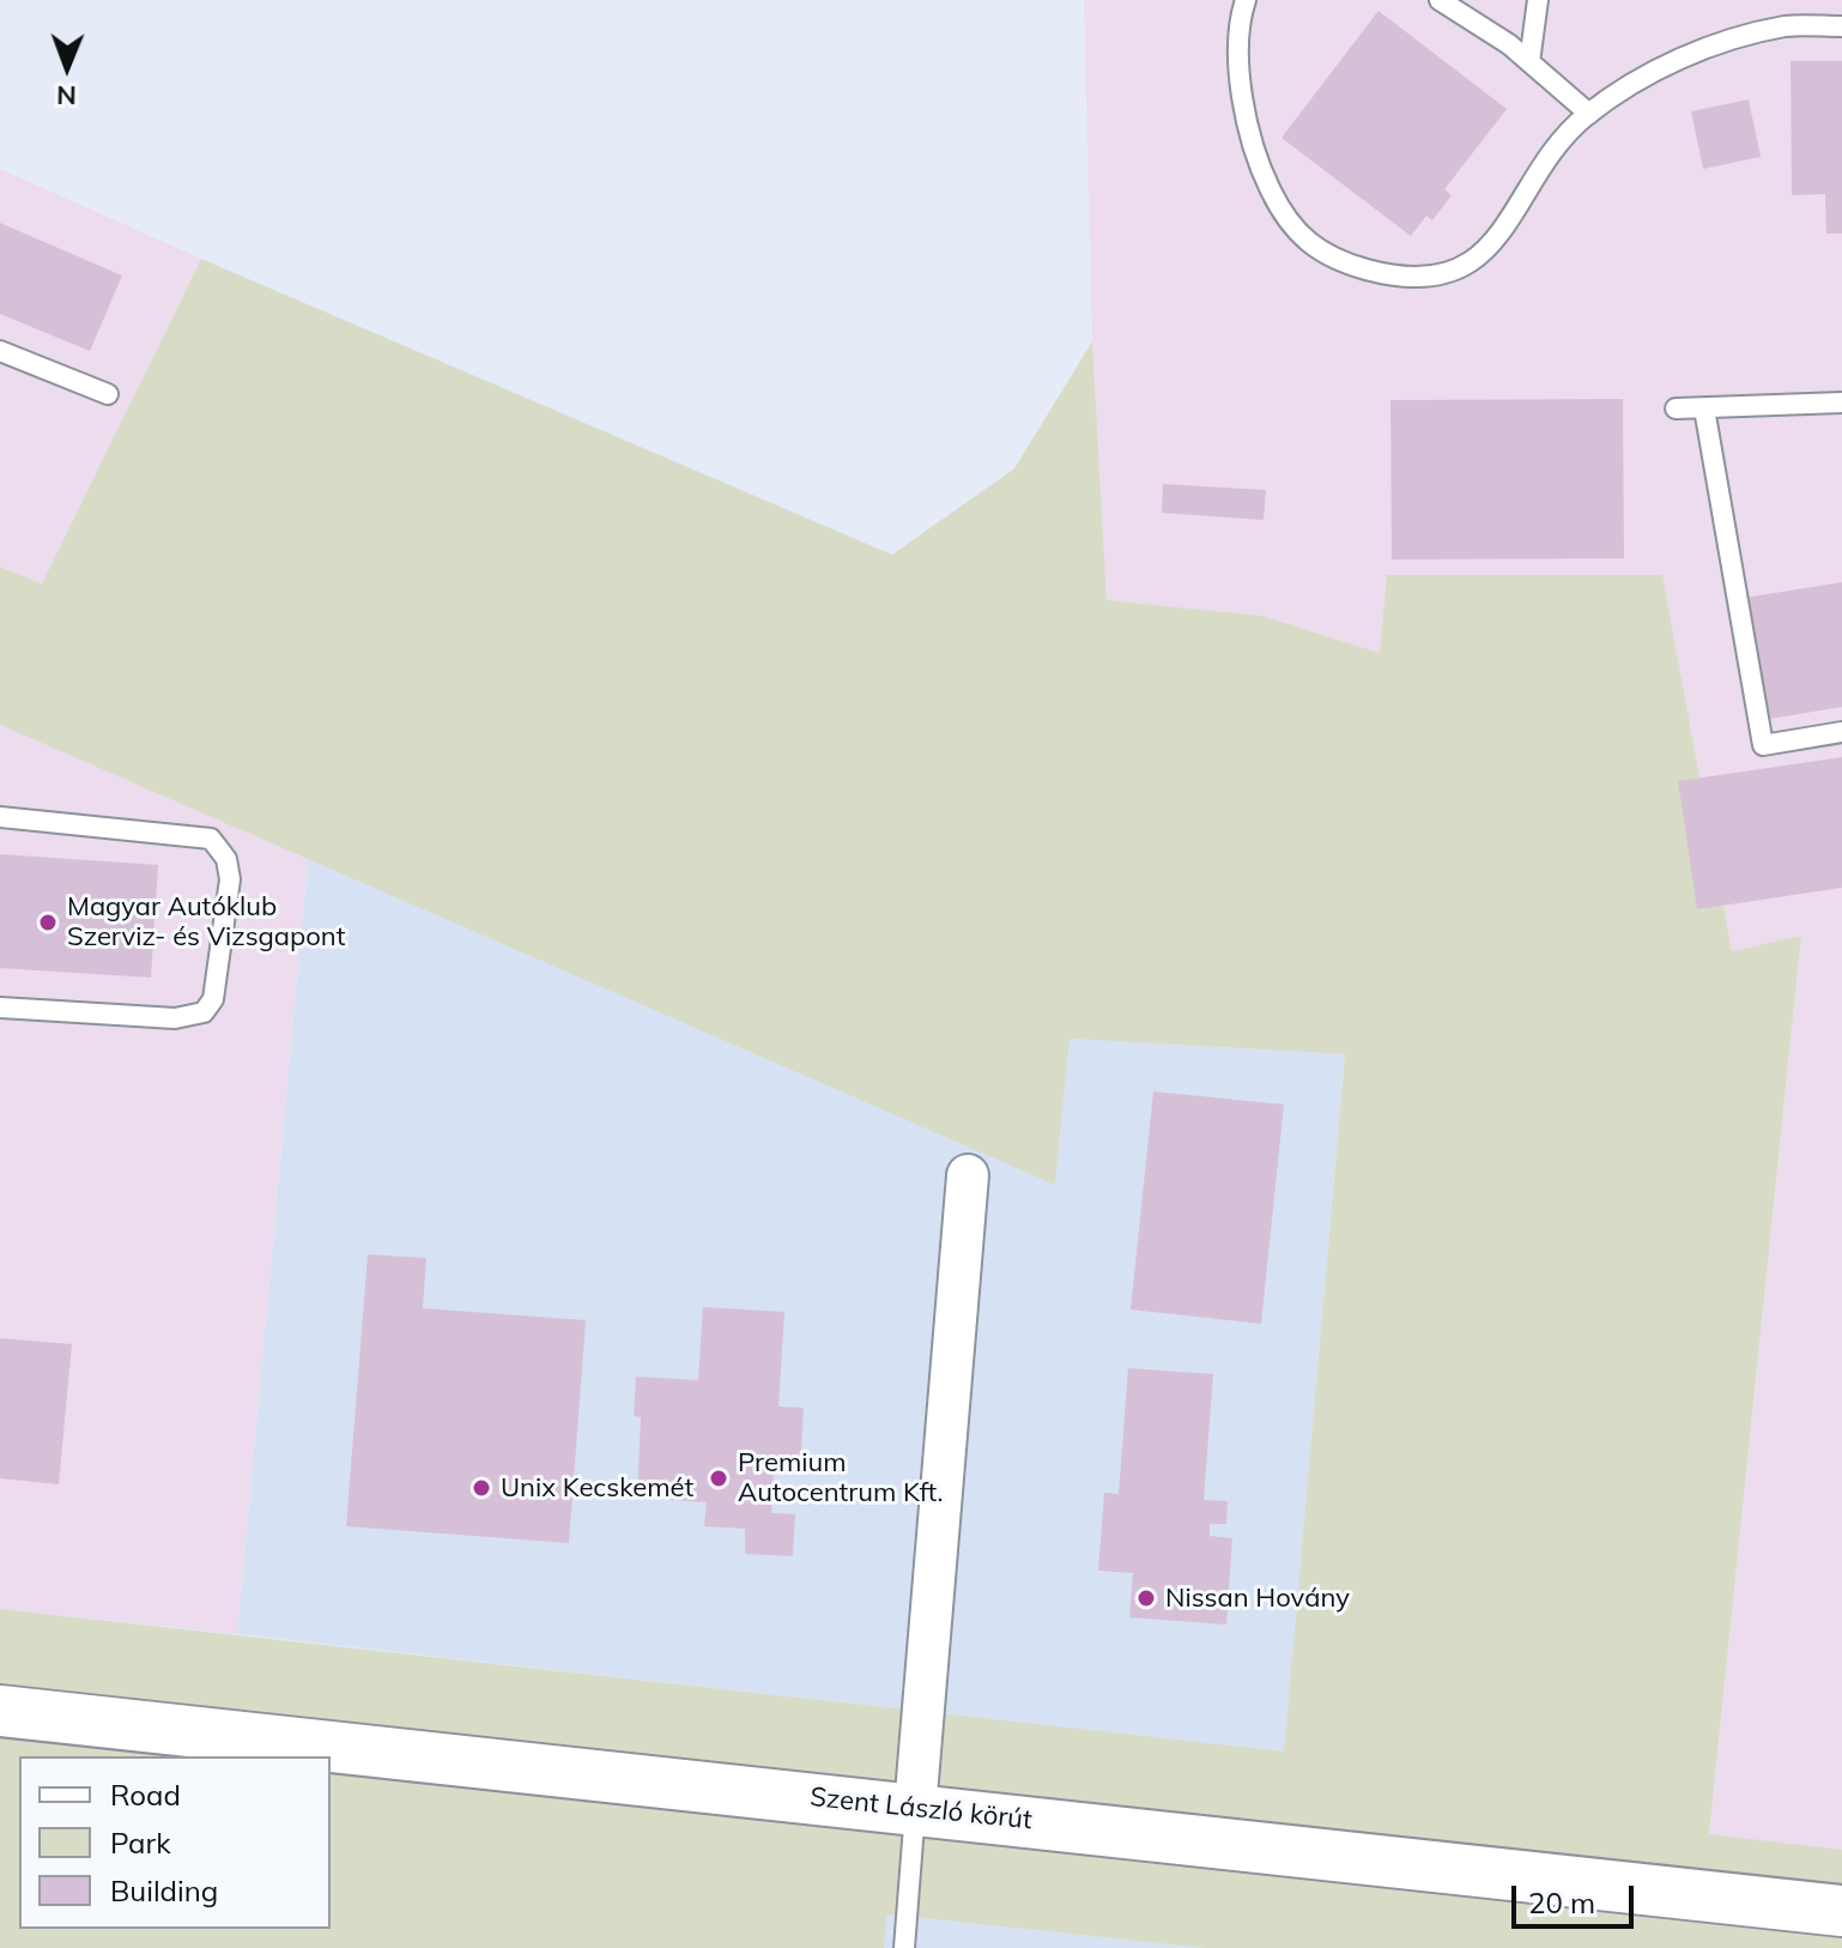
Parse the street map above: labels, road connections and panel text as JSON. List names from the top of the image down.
{
  "streets": {
    "street": ["Szent László körút"]
  },
  "places": [
    "Magyar Autóklub Szerviz- és Vizsgapont",
    "Premium Autocentrum Kft.",
    "Unix Kecskemét",
    "Nissan Hovány"
  ],
  "legend": ["Road", "Park", "Building"],
  "scale_bar": "20 m",
  "north": "bottom"
}
